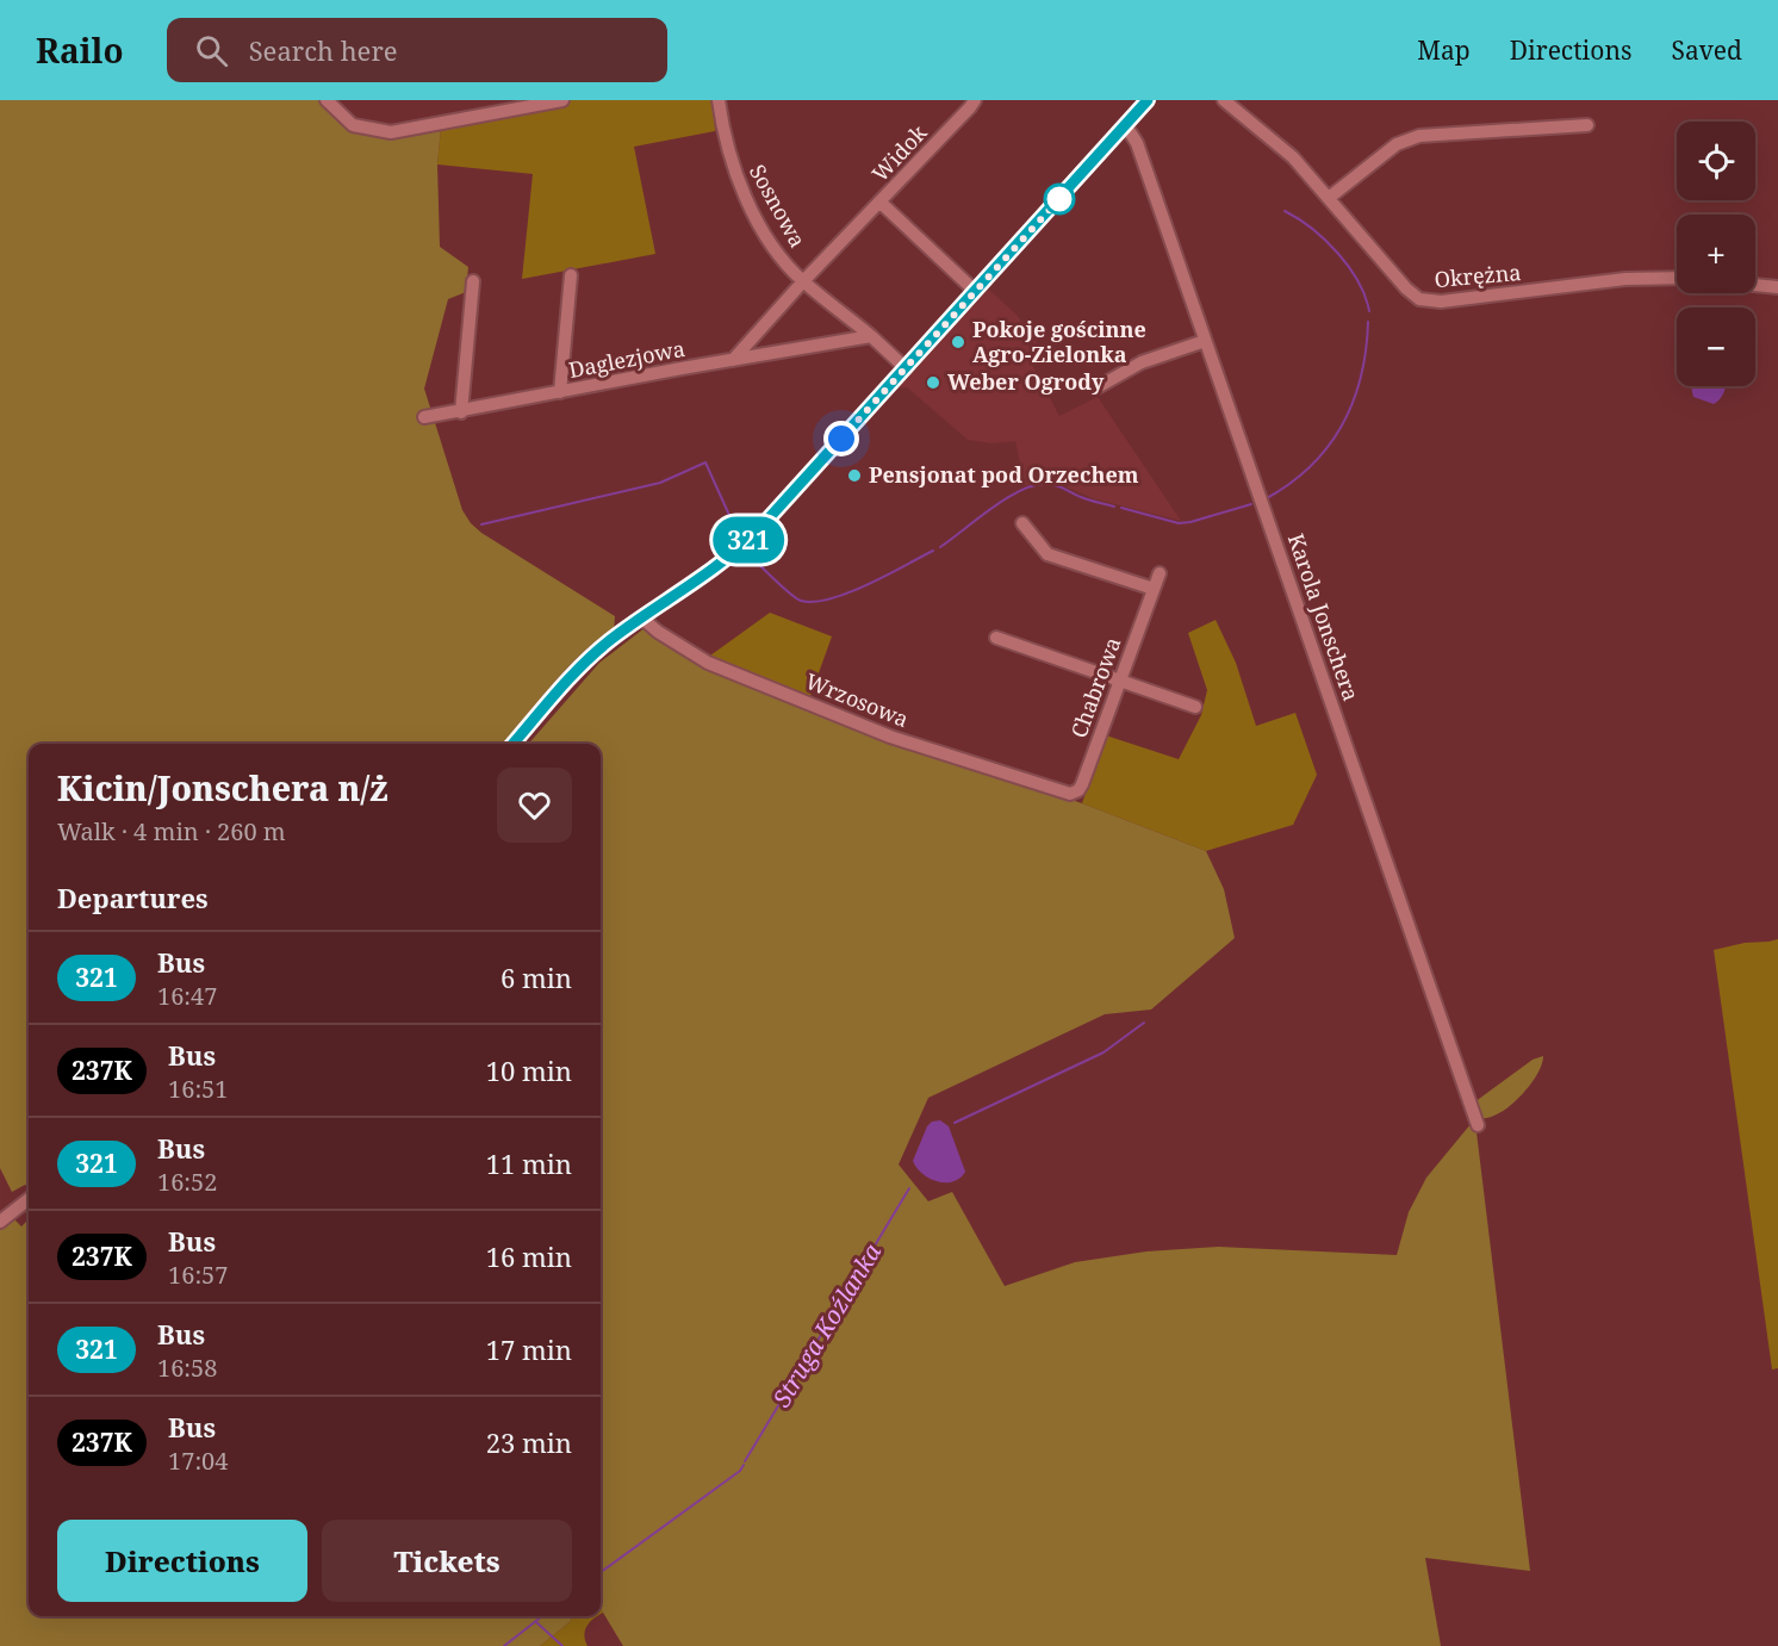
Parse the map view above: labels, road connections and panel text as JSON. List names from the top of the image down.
{
  "streets": {
    "street": [
      "Widok",
      "Sosnowa",
      "Okrężna",
      "Daglezjowa",
      "Karola Jonschera",
      "Chabrowa",
      "Wrzosowa"
    ]
  },
  "crossings": [
    ["Widok", "Sosnowa"],
    ["Sosnowa", "Daglezjowa"],
    ["Chabrowa", "Wrzosowa"]
  ],
  "water": ["Struga Koźlanka"],
  "places": ["Pokoje gościnne Agro-Zielonka", "Weber Ogrody", "Pensjonat pod Orzechem"],
  "lines": ["bus line 321"],
  "page": {
    "header": "Railo",
    "search": "Search here",
    "nav": ["Map", "Directions", "Saved"],
    "on_map": "321",
    "map_buttons": ["+", "−"],
    "heading": [
      ["Kicin/Jonschera n/ż", "Walk · 4 min · 260 m"],
      "Departures"
    ],
    "list": [
      {
        "mark": "321",
        "name": "Bus",
        "note": "16:47",
        "value": "6 min"
      },
      {
        "mark": "237K",
        "name": "Bus",
        "note": "16:51",
        "value": "10 min"
      },
      {
        "mark": "321",
        "name": "Bus",
        "note": "16:52",
        "value": "11 min"
      },
      {
        "mark": "237K",
        "name": "Bus",
        "note": "16:57",
        "value": "16 min"
      },
      {
        "mark": "321",
        "name": "Bus",
        "note": "16:58",
        "value": "17 min"
      },
      {
        "mark": "237K",
        "name": "Bus",
        "note": "17:04",
        "value": "23 min"
      }
    ],
    "buttons": ["Directions", "Tickets"]
  }
}
